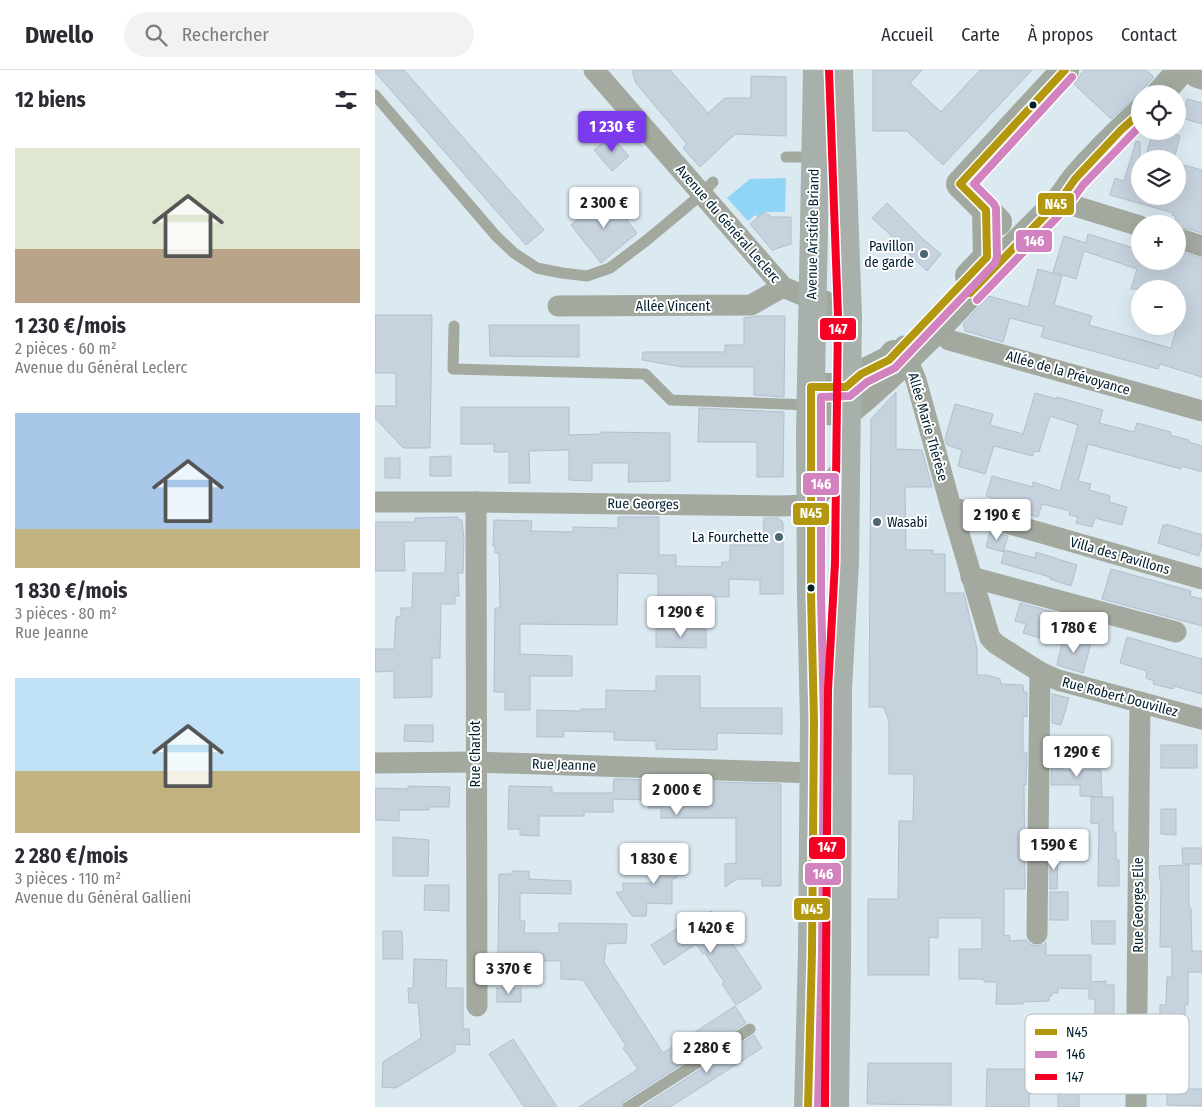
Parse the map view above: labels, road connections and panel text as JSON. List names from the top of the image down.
{
  "streets": {
    "main road": ["Avenue Aristide Briand"],
    "street": [
      "Avenue du Général Leclerc",
      "Allée Vincent",
      "Allée de la Prévoyance",
      "Allée Marie Thérèse",
      "Rue Georges",
      "Villa des Pavillons",
      "Rue Robert Douvillez",
      "Rue Charlot",
      "Rue Jeanne",
      "Rue Georges Elie"
    ]
  },
  "crossings": [
    ["Avenue du Général Leclerc", "Avenue Aristide Briand"],
    ["Avenue du Général Leclerc", "Allée Vincent"],
    ["Avenue Aristide Briand", "Rue Georges"],
    ["Avenue Aristide Briand", "Rue Jeanne"],
    ["Allée Marie Thérèse", "Villa des Pavillons"],
    ["Allée Marie Thérèse", "Rue Robert Douvillez"],
    ["Rue Georges", "Rue Charlot"],
    ["Rue Robert Douvillez", "Rue Georges Elie"],
    ["Rue Charlot", "Rue Jeanne"]
  ],
  "places": ["Pavillon de garde", "Wasabi", "La Fourchette"],
  "lines": ["transit line N45", "transit line 147", "transit line 146"],
  "legend": ["N45", "146", "147"],
  "page": {
    "header": "Dwello",
    "search": "Rechercher",
    "nav": [
      "Accueil",
      "Carte",
      "À propos",
      "Contact"
    ],
    "heading": "12 biens",
    "map_buttons": ["+", "−"],
    "price": [
      "1 230 €",
      "2 300 €",
      "2 190 €",
      "1 290 €",
      "1 780 €",
      "1 290 €",
      "2 000 €",
      "1 590 €",
      "1 830 €",
      "1 420 €",
      "3 370 €",
      "2 280 €"
    ],
    "list": [
      {
        "name": "1 230 €/mois",
        "note": "2 pièces · 60 m² · Avenue du Général Leclerc"
      },
      {
        "name": "1 830 €/mois",
        "note": "3 pièces · 80 m² · Rue Jeanne"
      },
      {
        "name": "2 280 €/mois",
        "note": "3 pièces · 110 m² · Avenue du Général Gallieni"
      }
    ]
  }
}
